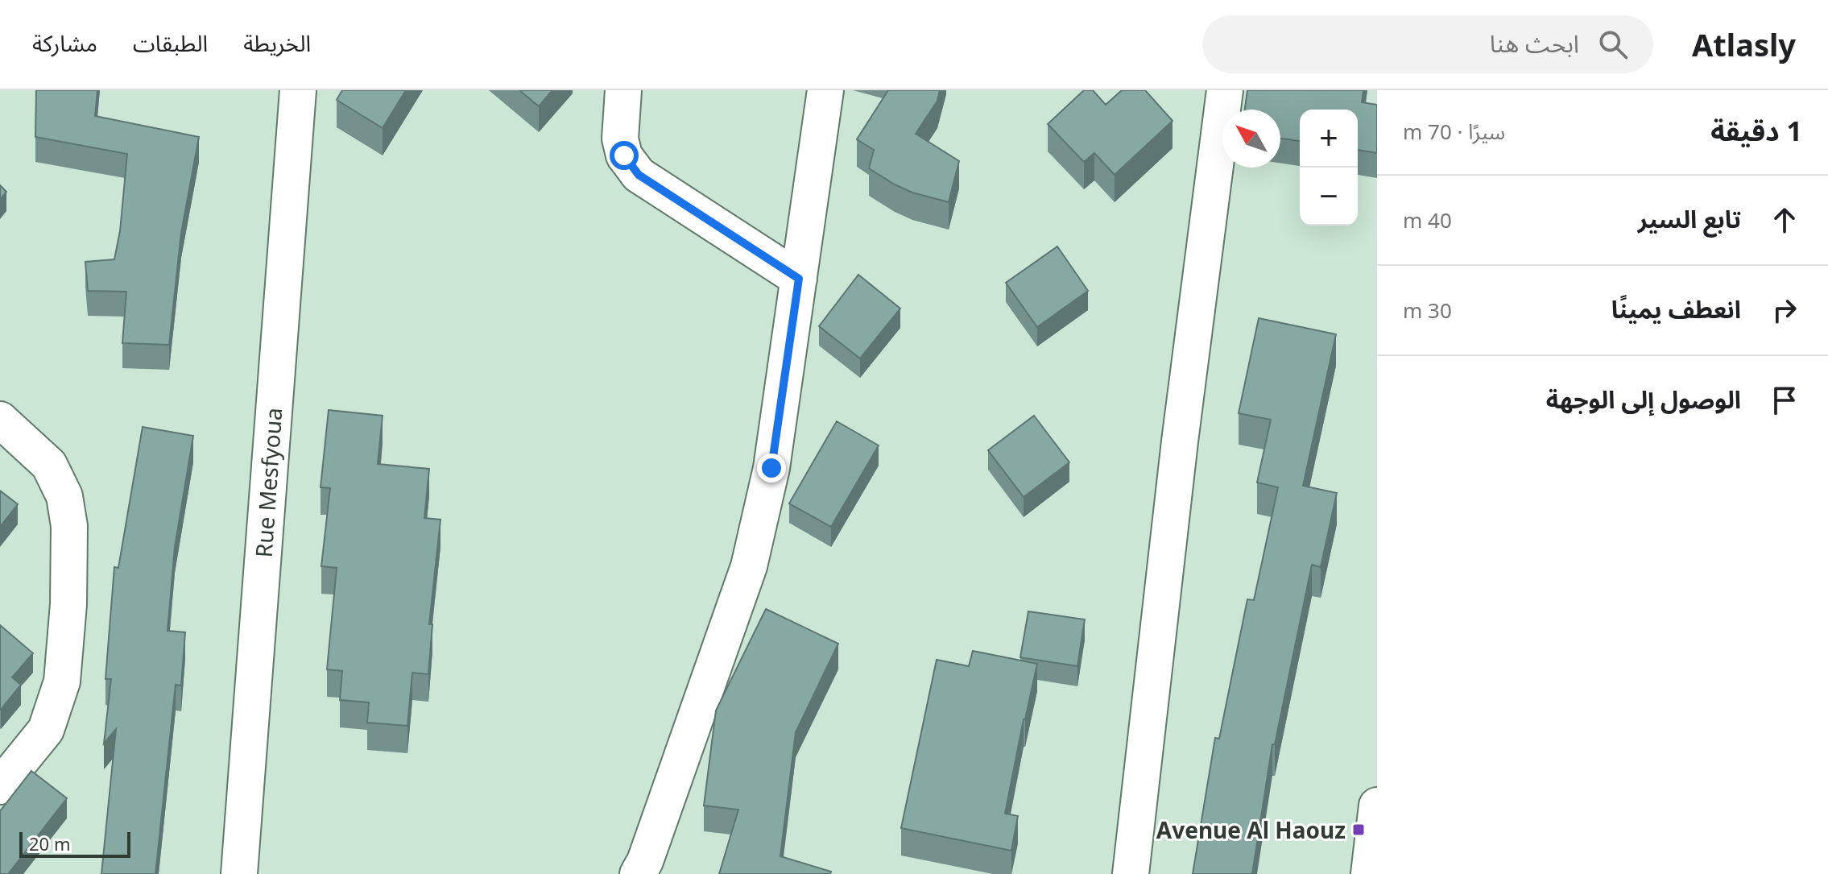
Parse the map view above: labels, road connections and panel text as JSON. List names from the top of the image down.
{
  "streets": {
    "street": ["Rue Mesfyoua"]
  },
  "places": {
    "transit": ["Avenue Al Haouz"]
  },
  "scale_bar": "20 m",
  "north": "top left",
  "page": {
    "header": "Atlasly",
    "search": "ابحث هنا",
    "nav": ["الخريطة", "الطبقات", "مشاركة"],
    "heading": ["1 دقيقة", "سيرًا · 70 m"],
    "map_buttons": ["+", "−"],
    "list": [
      ["تابع السير", "40 m"],
      ["انعطف يمينًا", "30 m"],
      "الوصول إلى الوجهة"
    ],
    "scale": "20 m"
  }
}
